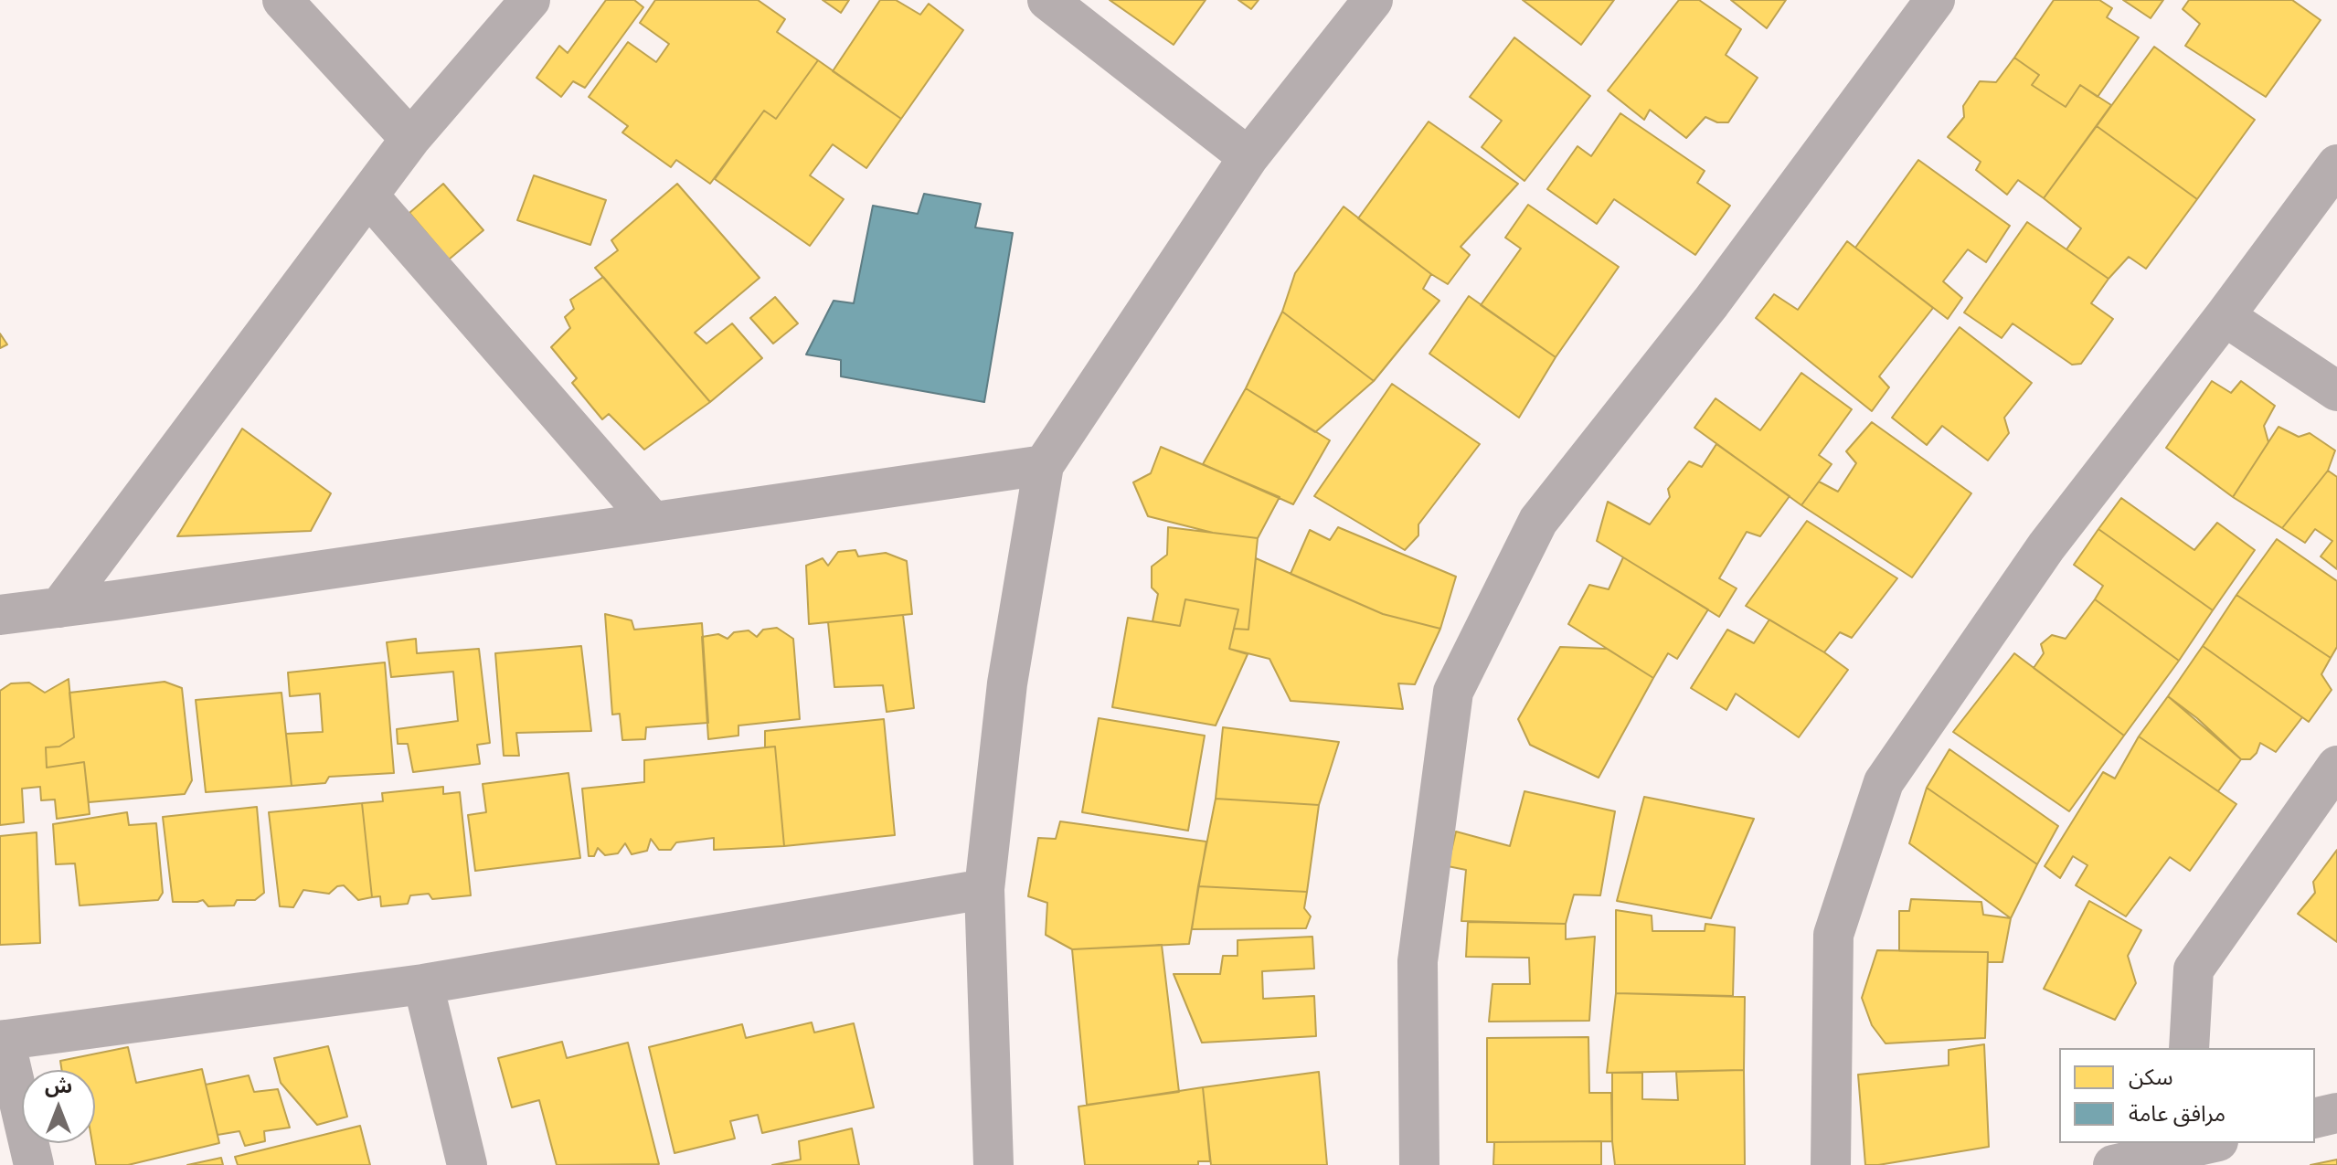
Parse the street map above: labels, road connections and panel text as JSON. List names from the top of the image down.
{
  "legend": ["سكن", "مرافق عامة"],
  "north": "top"
}
